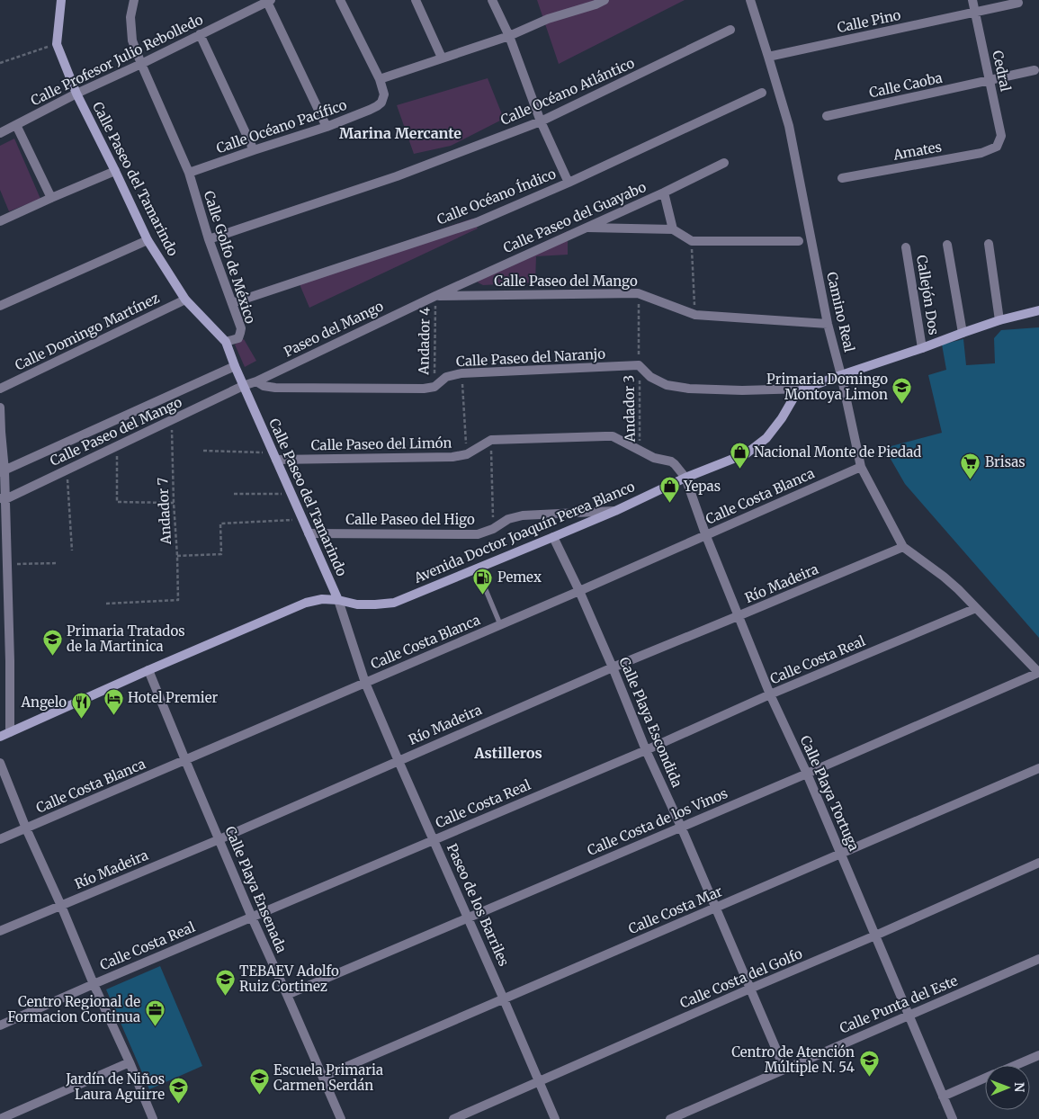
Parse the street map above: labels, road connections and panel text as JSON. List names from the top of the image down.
{
  "streets": {
    "main road": ["Calle Paseo del Tamarindo", "Avenida Doctor Joaquín Perea Blanco"],
    "street": [
      "Calle Pino",
      "Calle Profesor Julio Rebolledo",
      "Cedral",
      "Calle Caoba",
      "Calle Océano Atlántico",
      "Calle Océano Pacífico",
      "Amates",
      "Calle Océano Índico",
      "Calle Paseo del Guayabo",
      "Calle Golfo de México",
      "Calle Paseo del Mango",
      "Callejón Dos",
      "Camino Real",
      "Paseo del Mango",
      "Calle Domingo Martínez",
      "Calle Paseo del Naranjo",
      "Calle Paseo del Limón",
      "Calle Costa Blanca",
      "Calle Paseo del Higo",
      "Río Madeira",
      "Calle Costa Real",
      "Calle Playa Escondida",
      "Calle Playa Tortuga",
      "Calle Costa de los Vinos",
      "Calle Playa Ensenada",
      "Paseo de los Barriles",
      "Calle Costa Mar",
      "Calle Costa del Golfo",
      "Calle Punta del Este"
    ],
    "path": ["Andador 4", "Andador 3", "Andador 7"]
  },
  "crossings": [
    ["Calle Pino", "Cedral"],
    ["Calle Pino", "Camino Real"],
    ["Calle Profesor Julio Rebolledo", "Calle Paseo del Tamarindo"],
    ["Calle Profesor Julio Rebolledo", "Calle Golfo de México"],
    ["Cedral", "Calle Caoba"],
    ["Cedral", "Amates"],
    ["Calle Océano Atlántico", "Calle Golfo de México"],
    ["Calle Océano Pacífico", "Calle Golfo de México"],
    ["Calle Paseo del Tamarindo", "Calle Golfo de México"],
    ["Calle Paseo del Tamarindo", "Calle Paseo del Mango"],
    ["Calle Paseo del Tamarindo", "Paseo del Mango"],
    ["Calle Paseo del Tamarindo", "Calle Domingo Martínez"],
    ["Calle Paseo del Tamarindo", "Calle Paseo del Limón"],
    ["Calle Paseo del Tamarindo", "Calle Paseo del Higo"],
    ["Calle Paseo del Tamarindo", "Avenida Doctor Joaquín Perea Blanco"],
    ["Calle Paseo del Tamarindo", "Paseo de los Barriles"],
    ["Calle Océano Índico", "Calle Golfo de México"],
    ["Calle Paseo del Guayabo", "Calle Paseo del Mango"],
    ["Calle Paseo del Guayabo", "Paseo del Mango"],
    ["Calle Paseo del Guayabo", "Andador 4"],
    ["Calle Paseo del Mango", "Camino Real"],
    ["Calle Paseo del Mango", "Paseo del Mango"],
    ["Calle Paseo del Mango", "Andador 4"],
    ["Calle Paseo del Mango", "Andador 3"],
    ["Calle Paseo del Mango", "Andador 7"],
    ["Callejón Dos", "Avenida Doctor Joaquín Perea Blanco"],
    ["Camino Real", "Calle Costa Blanca"],
    ["Camino Real", "Avenida Doctor Joaquín Perea Blanco"],
    ["Camino Real", "Río Madeira"],
    ["Camino Real", "Calle Costa Real"],
    ["Camino Real", "Calle Costa de los Vinos"],
    ["Paseo del Mango", "Andador 4"],
    ["Paseo del Mango", "Calle Paseo del Naranjo"],
    ["Andador 4", "Calle Paseo del Naranjo"],
    ["Calle Paseo del Naranjo", "Andador 3"],
    ["Andador 3", "Calle Paseo del Limón"],
    ["Calle Paseo del Limón", "Avenida Doctor Joaquín Perea Blanco"],
    ["Calle Paseo del Limón", "Calle Playa Tortuga"],
    ["Calle Costa Blanca", "Calle Playa Escondida"],
    ["Calle Costa Blanca", "Calle Playa Tortuga"],
    ["Calle Costa Blanca", "Calle Playa Ensenada"],
    ["Calle Costa Blanca", "Paseo de los Barriles"],
    ["Calle Paseo del Higo", "Avenida Doctor Joaquín Perea Blanco"],
    ["Avenida Doctor Joaquín Perea Blanco", "Calle Playa Escondida"],
    ["Avenida Doctor Joaquín Perea Blanco", "Calle Playa Tortuga"],
    ["Avenida Doctor Joaquín Perea Blanco", "Calle Playa Ensenada"],
    ["Avenida Doctor Joaquín Perea Blanco", "Paseo de los Barriles"],
    ["Río Madeira", "Calle Playa Escondida"],
    ["Río Madeira", "Calle Playa Tortuga"],
    ["Río Madeira", "Calle Playa Ensenada"],
    ["Río Madeira", "Paseo de los Barriles"],
    ["Calle Costa Real", "Calle Playa Escondida"],
    ["Calle Costa Real", "Calle Playa Tortuga"],
    ["Calle Costa Real", "Calle Playa Ensenada"],
    ["Calle Costa Real", "Paseo de los Barriles"],
    ["Calle Playa Escondida", "Calle Costa de los Vinos"],
    ["Calle Playa Escondida", "Calle Costa Mar"],
    ["Calle Playa Escondida", "Calle Costa del Golfo"],
    ["Calle Playa Escondida", "Calle Punta del Este"],
    ["Calle Playa Tortuga", "Calle Costa de los Vinos"],
    ["Calle Playa Tortuga", "Calle Costa Mar"],
    ["Calle Playa Tortuga", "Calle Costa del Golfo"],
    ["Calle Playa Tortuga", "Calle Punta del Este"],
    ["Calle Costa de los Vinos", "Calle Playa Ensenada"],
    ["Calle Costa de los Vinos", "Paseo de los Barriles"],
    ["Calle Playa Ensenada", "Calle Costa Mar"],
    ["Paseo de los Barriles", "Calle Costa Mar"],
    ["Paseo de los Barriles", "Calle Costa del Golfo"]
  ],
  "districts": ["Marina Mercante", "Astilleros"],
  "places": {
    "school or university": [
      "Primaria Domingo Montoya Limon",
      "Primaria Tratados de la Martinica",
      "TEBAEV Adolfo Ruiz Cortinez",
      "Centro de Atención Múltiple N. 54",
      "Escuela Primaria Carmen Serdán",
      "Jardín de Niños Laura Aguirre"
    ],
    "shop": ["Nacional Monte de Piedad", "Yepas"],
    "supermarket": ["Brisas"],
    "fuel station": ["Pemex"],
    "hotel": ["Hotel Premier"],
    "restaurant": ["Angelo"],
    "office": ["Centro Regional de Formacion Continua"]
  },
  "north": "right"
}
